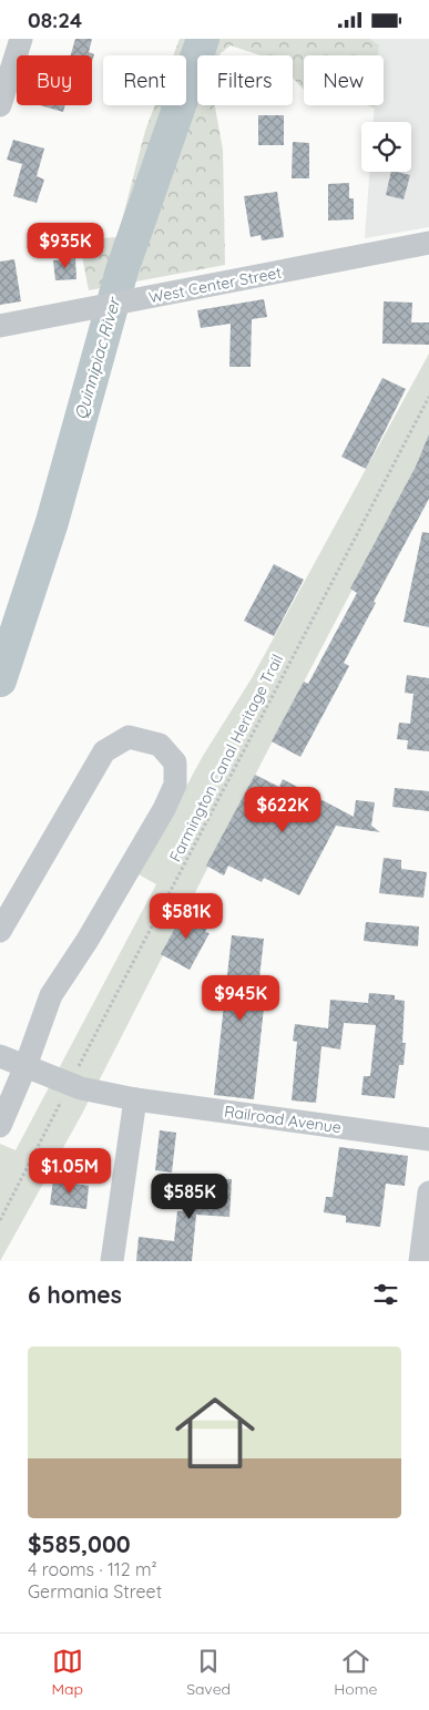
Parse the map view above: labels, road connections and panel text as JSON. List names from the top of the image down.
{
  "streets": {
    "street": ["West Center Street", "Railroad Avenue"],
    "path": ["Farmington Canal Heritage Trail"]
  },
  "crossings": [
    ["Farmington Canal Heritage Trail", "Railroad Avenue"]
  ],
  "water": ["Quinnipiac River"],
  "page": {
    "status": "08:24",
    "chip": [
      "Buy",
      "Rent",
      "Filters",
      "New"
    ],
    "price": [
      "$935K",
      "$622K",
      "$581K",
      "$945K",
      "$1.05M",
      "$585K"
    ],
    "heading": "6 homes",
    "list": [
      {
        "name": "$585,000",
        "note": "4 rooms · 112 m² · Germania Street"
      }
    ],
    "tabs": ["Map", "Saved", "Home"]
  }
}
